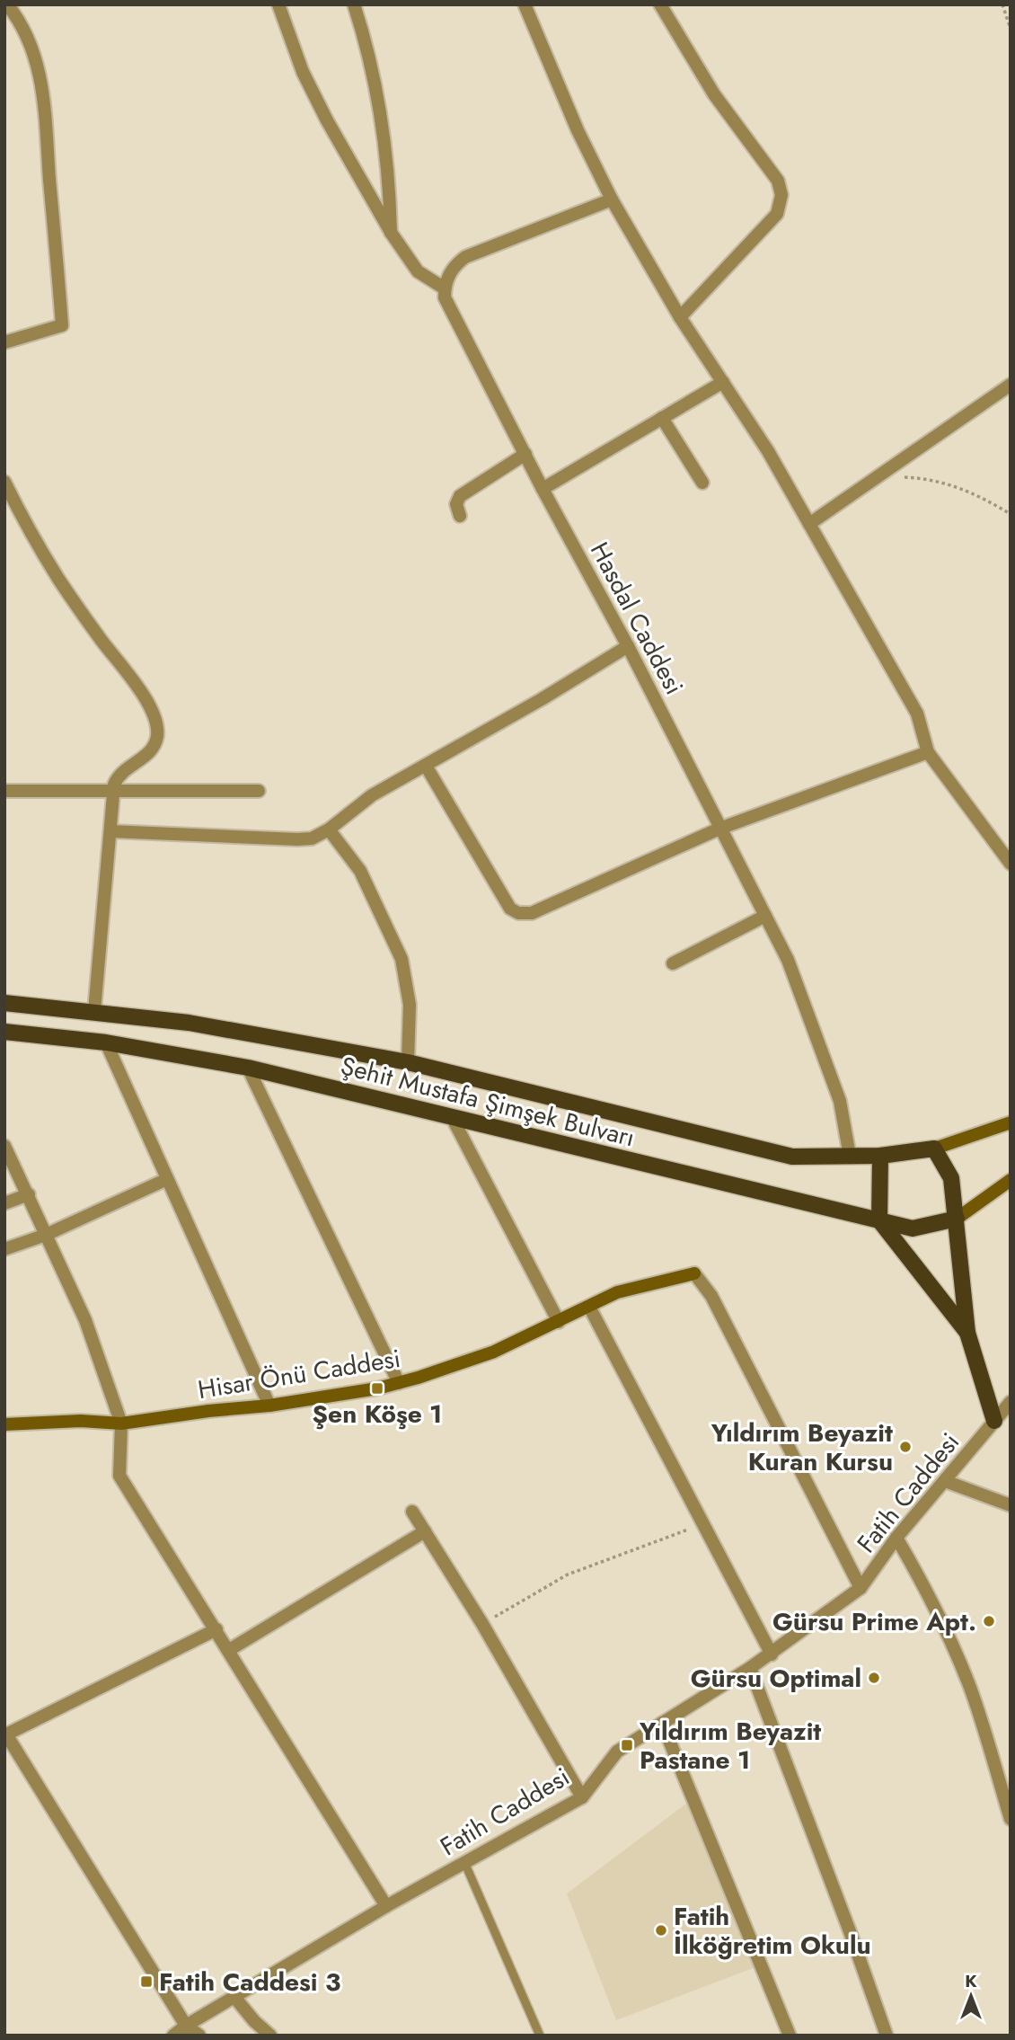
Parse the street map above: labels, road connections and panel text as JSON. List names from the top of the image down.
{
  "streets": {
    "main road": ["Şehit Mustafa Şimşek Bulvarı", "Hisar Önü Caddesi"],
    "street": ["Hasdal Caddesi", "Fatih Caddesi"]
  },
  "crossings": [
    ["Hasdal Caddesi", "Şehit Mustafa Şimşek Bulvarı"]
  ],
  "places": {
    "transit": ["Şen Köşe 1", "Yıldırım Beyazit Pastane 1", "Fatih Caddesi 3"],
    "other": [
      "Yıldırım Beyazit Kuran Kursu",
      "Gürsu Prime Apt.",
      "Gürsu Optimal",
      "Fatih İlköğretim Okulu"
    ]
  },
  "north": "top"
}
